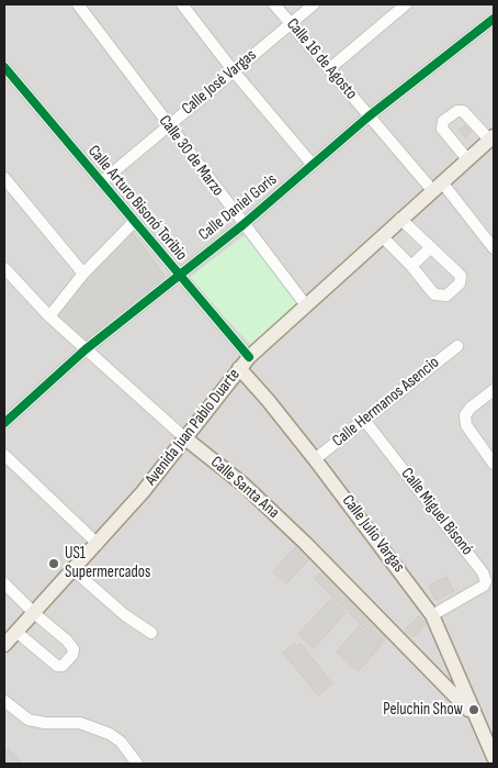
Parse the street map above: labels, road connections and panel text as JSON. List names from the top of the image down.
{
  "streets": {
    "main road": ["Avenida Juan Pablo Duarte", "Calle Santa Ana", "Calle Julio Vargas"],
    "street": [
      "Calle 16 de Agosto",
      "Calle José Vargas",
      "Calle 30 de Marzo",
      "Calle Arturo Bisonó Toribio",
      "Calle Daniel Goris",
      "Calle Hermanos Asencio",
      "Calle Miguel Bisonó"
    ]
  },
  "crossings": [
    ["Calle 16 de Agosto", "Calle José Vargas"],
    ["Calle 16 de Agosto", "Calle Daniel Goris"],
    ["Calle 16 de Agosto", "Avenida Juan Pablo Duarte"],
    ["Calle José Vargas", "Calle 30 de Marzo"],
    ["Calle José Vargas", "Calle Arturo Bisonó Toribio"],
    ["Calle 30 de Marzo", "Calle Daniel Goris"],
    ["Calle 30 de Marzo", "Avenida Juan Pablo Duarte"],
    ["Calle Arturo Bisonó Toribio", "Calle Daniel Goris"],
    ["Calle Arturo Bisonó Toribio", "Avenida Juan Pablo Duarte"],
    ["Calle Daniel Goris", "Calle Santa Ana"],
    ["Calle Hermanos Asencio", "Calle Miguel Bisonó"],
    ["Calle Hermanos Asencio", "Calle Julio Vargas"],
    ["Avenida Juan Pablo Duarte", "Calle Santa Ana"],
    ["Avenida Juan Pablo Duarte", "Calle Julio Vargas"],
    ["Calle Santa Ana", "Calle Julio Vargas"],
    ["Calle Miguel Bisonó", "Calle Julio Vargas"]
  ],
  "places": ["US1 Supermercados", "Peluchin Show"]
}
